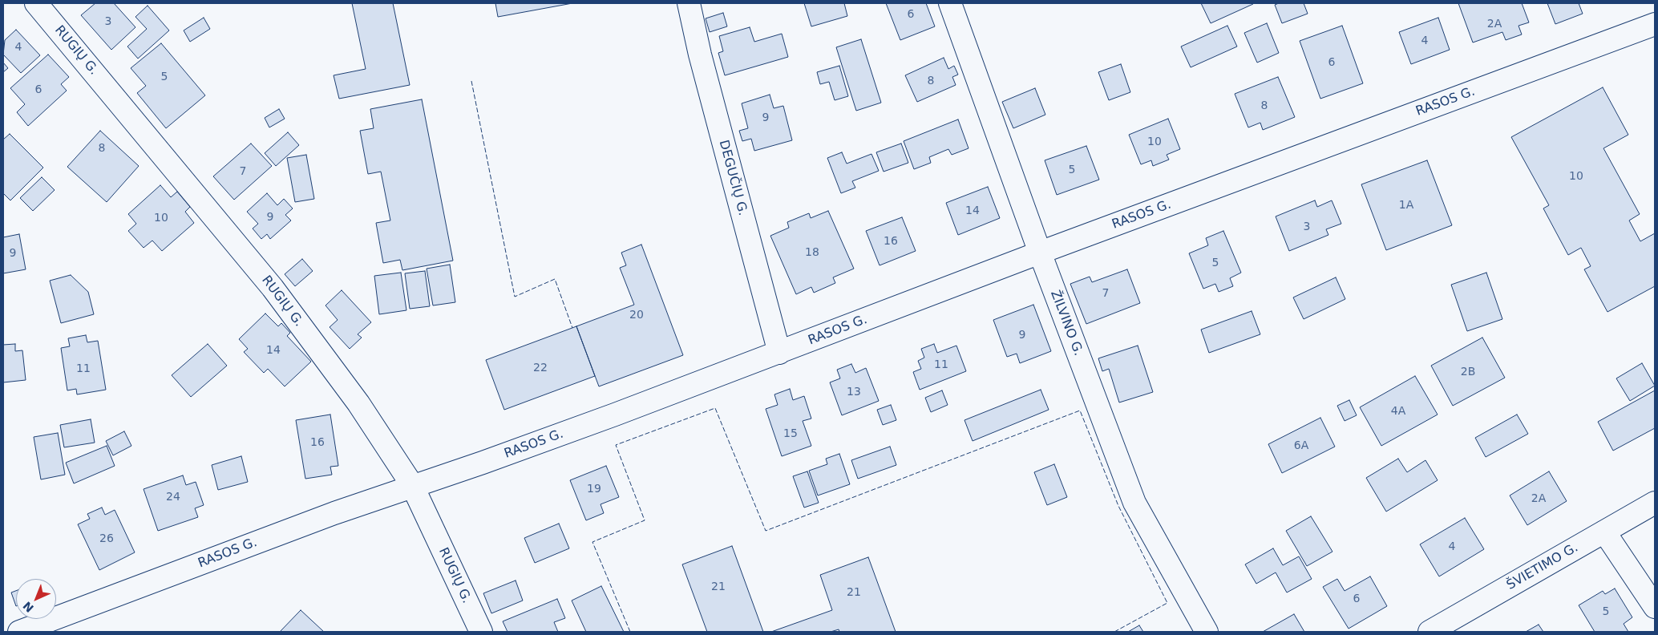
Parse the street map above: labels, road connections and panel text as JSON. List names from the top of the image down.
{
  "streets": {
    "street": [
      "RUGIŲ G.",
      "RASOS G.",
      "DEGUČIŲ G.",
      "ŽILVINO G.",
      "ŠVIETIMO G."
    ]
  },
  "crossings": [
    ["RUGIŲ G.", "RASOS G."],
    ["RASOS G.", "DEGUČIŲ G."],
    ["RASOS G.", "ŽILVINO G."]
  ],
  "house_numbers": [
    "6",
    "3",
    "2A",
    "4",
    "4",
    "6",
    "5",
    "8",
    "6",
    "8",
    "9",
    "10",
    "8",
    "5",
    "7",
    "10",
    "1A",
    "14",
    "9",
    "10",
    "3",
    "16",
    "18",
    "9",
    "5",
    "7",
    "20",
    "9",
    "14",
    "11",
    "22",
    "11",
    "2B",
    "13",
    "4A",
    "15",
    "16",
    "6A",
    "19",
    "24",
    "2A",
    "26",
    "4",
    "21",
    "21",
    "6",
    "5"
  ],
  "north": "bottom left"
}
